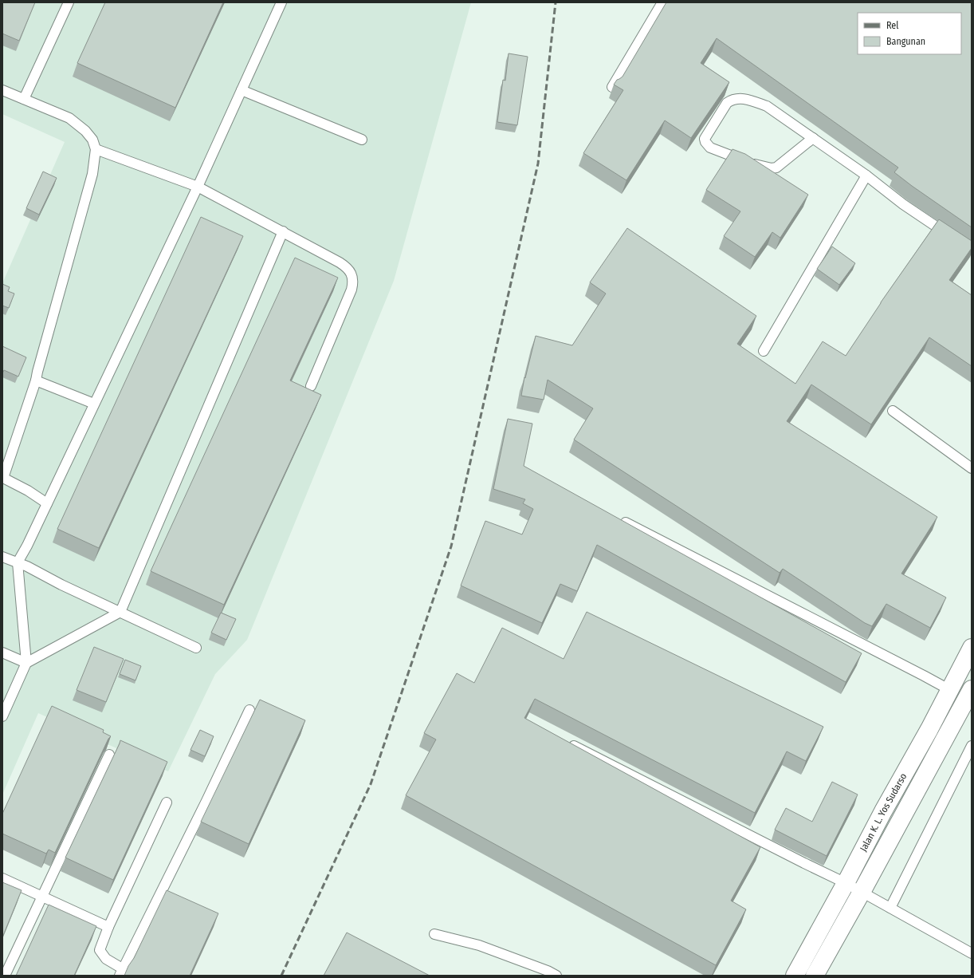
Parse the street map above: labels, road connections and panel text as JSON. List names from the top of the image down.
{
  "streets": {
    "highway": ["Jalan K. L. Yos Sudarso"]
  },
  "legend": ["Rel", "Bangunan"]
}
